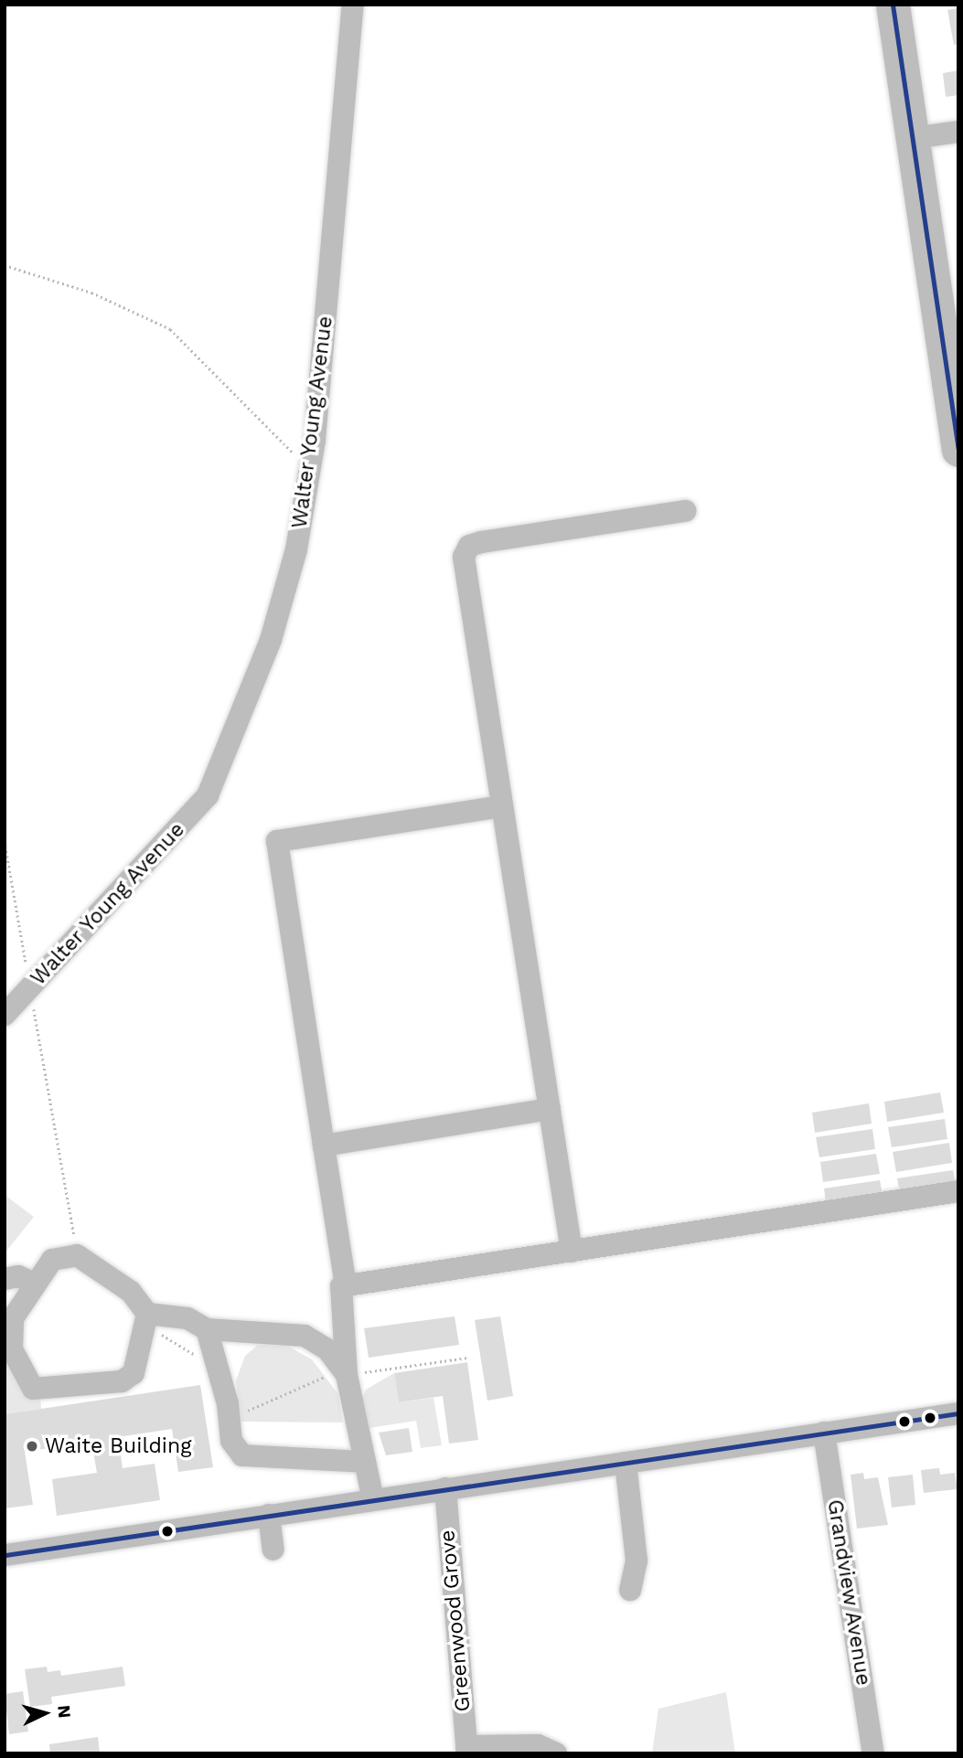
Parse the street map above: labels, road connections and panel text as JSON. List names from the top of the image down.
{
  "streets": {
    "street": ["Walter Young Avenue", "Grandview Avenue", "Greenwood Grove"]
  },
  "places": ["Waite Building"],
  "north": "right"
}
